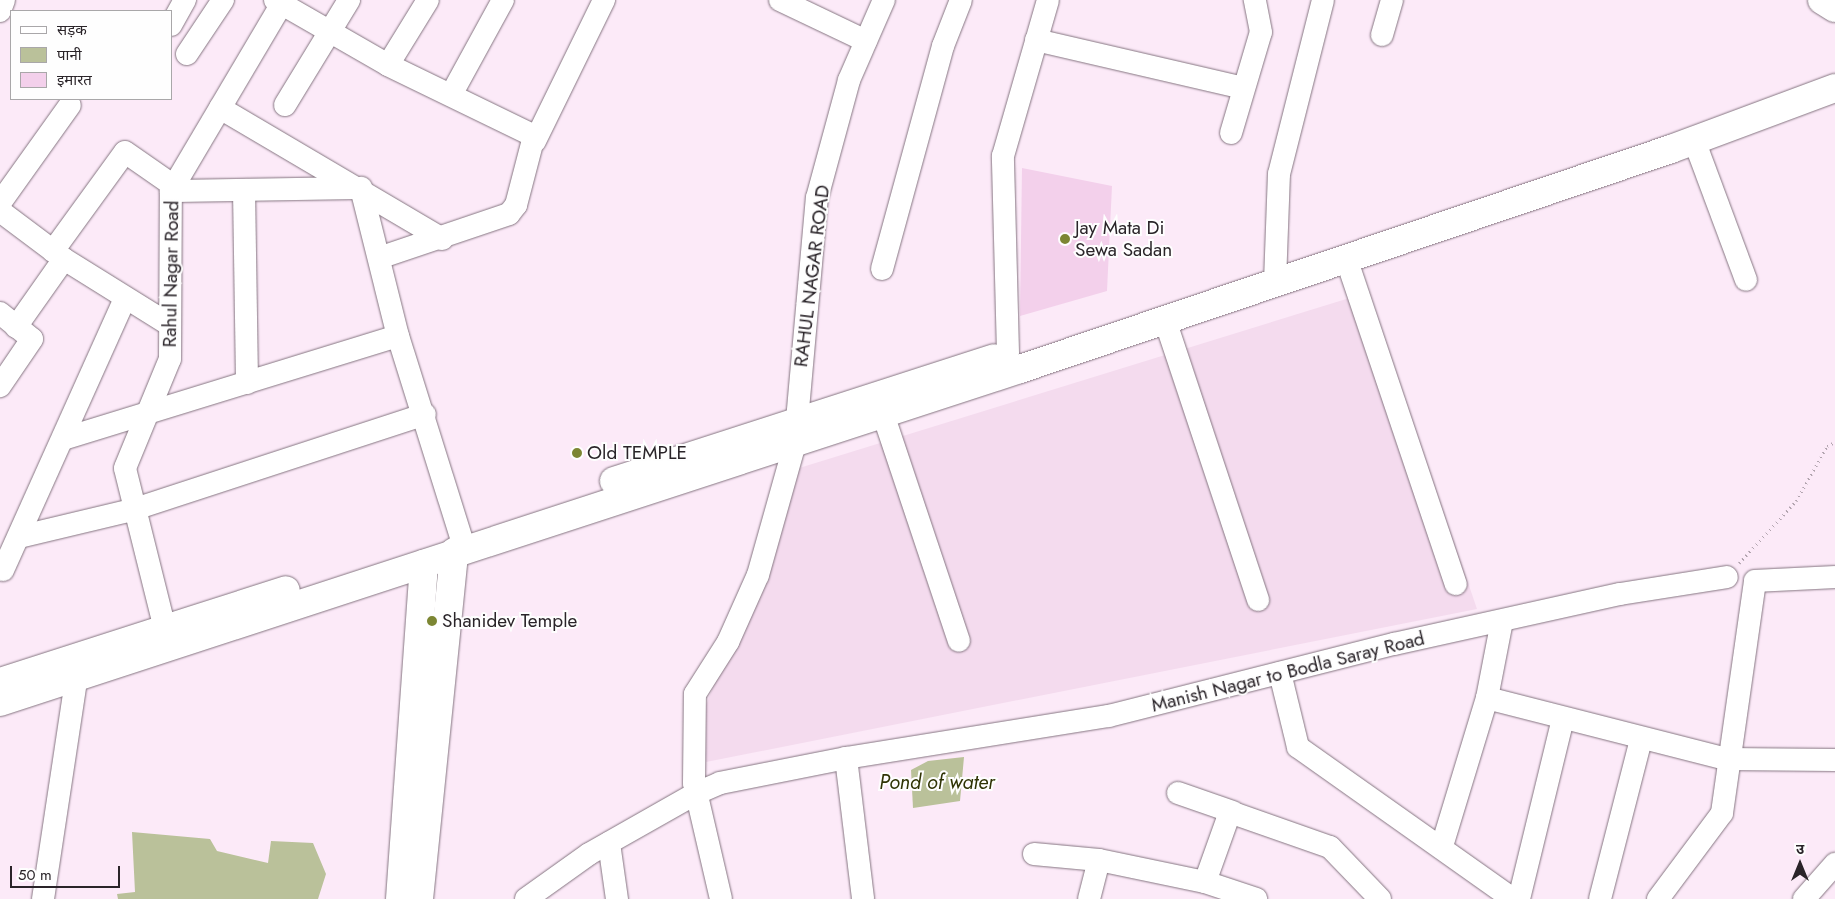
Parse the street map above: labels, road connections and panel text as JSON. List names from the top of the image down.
{
  "streets": {
    "street": ["Rahul Nagar Road", "RAHUL NAGAR ROAD", "Manish Nagar to Bodla Saray Road"]
  },
  "crossings": [
    ["RAHUL NAGAR ROAD", "Manish Nagar to Bodla Saray Road"]
  ],
  "water": ["Pond of water"],
  "places": ["Jay Mata Di Sewa Sadan", "Old TEMPLE", "Shanidev Temple"],
  "legend": ["सड़क", "पानी", "इमारत"],
  "scale_bar": "50 m",
  "north": "top"
}
